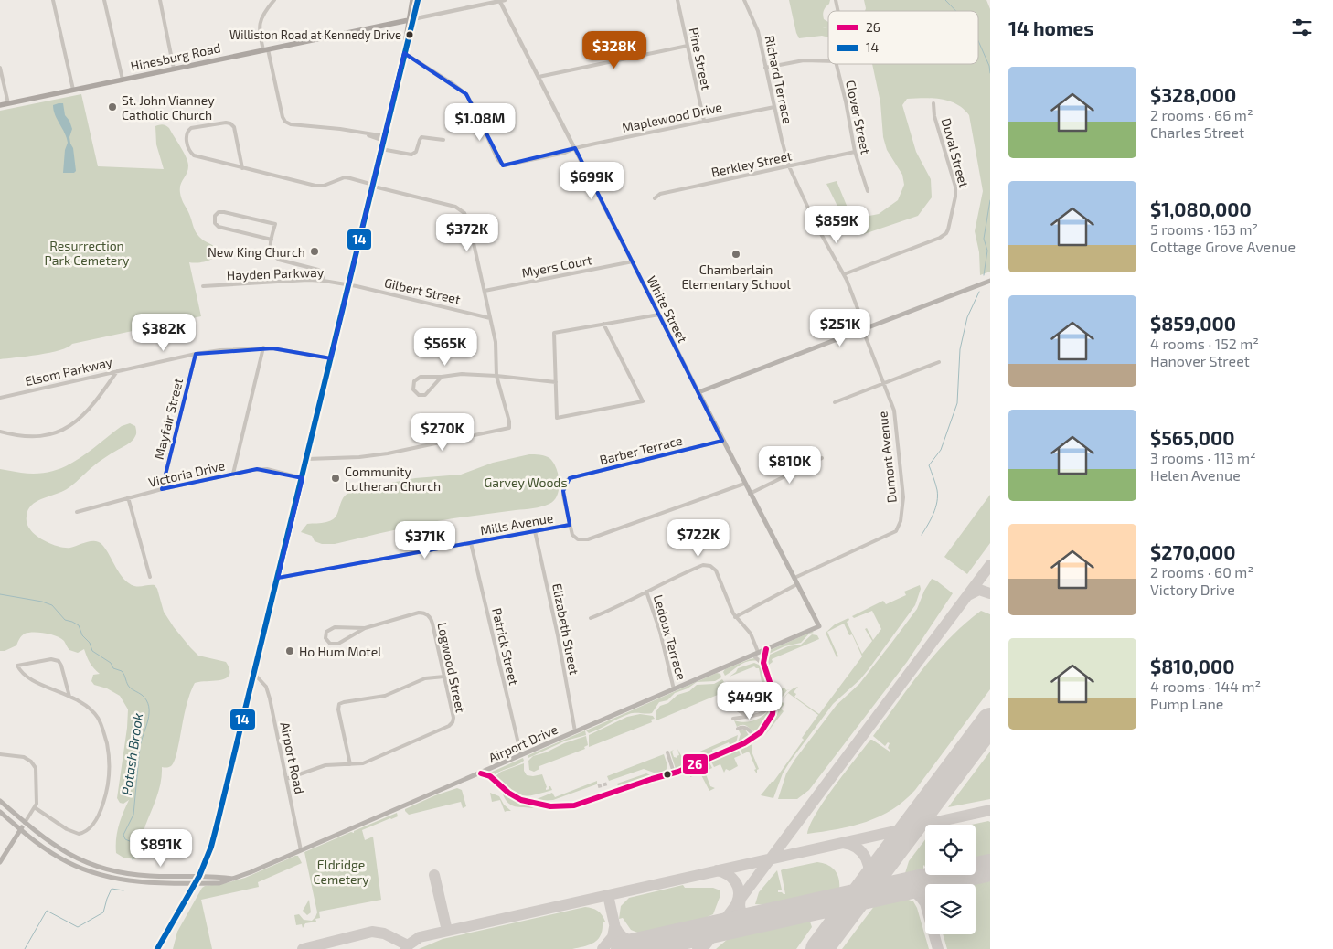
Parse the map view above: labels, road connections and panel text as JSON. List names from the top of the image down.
{
  "streets": {
    "main road": ["Hinesburg Road", "White Street", "Airport Drive"],
    "street": [
      "Pine Street",
      "Richard Terrace",
      "Maplewood Drive",
      "Clover Street",
      "Duval Street",
      "Berkley Street",
      "Myers Court",
      "Hayden Parkway",
      "Gilbert Street",
      "Elsom Parkway",
      "Mayfair Street",
      "Barber Terrace",
      "Dumont Avenue",
      "Victoria Drive",
      "Mills Avenue",
      "Elizabeth Street",
      "Ledoux Terrace",
      "Patrick Street",
      "Logwood Street",
      "Airport Road"
    ]
  },
  "crossings": [
    ["Pine Street", "Maplewood Drive"],
    ["Richard Terrace", "Maplewood Drive"],
    ["Richard Terrace", "Clover Street"],
    ["Richard Terrace", "Duval Street"],
    ["Richard Terrace", "Berkley Street"],
    ["Richard Terrace", "Dumont Avenue"],
    ["Maplewood Drive", "White Street"],
    ["Clover Street", "Berkley Street"],
    ["Duval Street", "Dumont Avenue"],
    ["Myers Court", "White Street"],
    ["Hayden Parkway", "Gilbert Street"],
    ["White Street", "Barber Terrace"],
    ["White Street", "Dumont Avenue"],
    ["White Street", "Airport Drive"],
    ["Elsom Parkway", "Mayfair Street"],
    ["Mayfair Street", "Victoria Drive"],
    ["Barber Terrace", "Mills Avenue"],
    ["Mills Avenue", "Elizabeth Street"],
    ["Mills Avenue", "Patrick Street"],
    ["Elizabeth Street", "Airport Drive"],
    ["Ledoux Terrace", "Airport Drive"],
    ["Patrick Street", "Airport Drive"],
    ["Logwood Street", "Airport Road"],
    ["Airport Drive", "Airport Road"]
  ],
  "water": ["Potash Brook"],
  "parks": ["Resurrection Park Cemetery", "Garvey Woods", "Eldridge Cemetery"],
  "places": [
    "Williston Road at Kennedy Drive",
    "St. John Vianney Catholic Church",
    "New King Church",
    "Chamberlain Elementary School",
    "Community Lutheran Church",
    "Ho Hum Motel"
  ],
  "lines": ["transit line 14", "transit line 26"],
  "legend": ["26", "14"],
  "page": {
    "heading": "14 homes",
    "price": [
      "$328K",
      "$1.08M",
      "$699K",
      "$859K",
      "$372K",
      "$251K",
      "$382K",
      "$565K",
      "$270K",
      "$810K",
      "$722K",
      "$371K",
      "$449K",
      "$891K"
    ],
    "list": [
      {
        "name": "$328,000",
        "note": "2 rooms · 66 m² · Charles Street"
      },
      {
        "name": "$1,080,000",
        "note": "5 rooms · 163 m² · Cottage Grove Avenue"
      },
      {
        "name": "$859,000",
        "note": "4 rooms · 152 m² · Hanover Street"
      },
      {
        "name": "$565,000",
        "note": "3 rooms · 113 m² · Helen Avenue"
      },
      {
        "name": "$270,000",
        "note": "2 rooms · 60 m² · Victory Drive"
      },
      {
        "name": "$810,000",
        "note": "4 rooms · 144 m² · Pump Lane"
      }
    ]
  }
}
